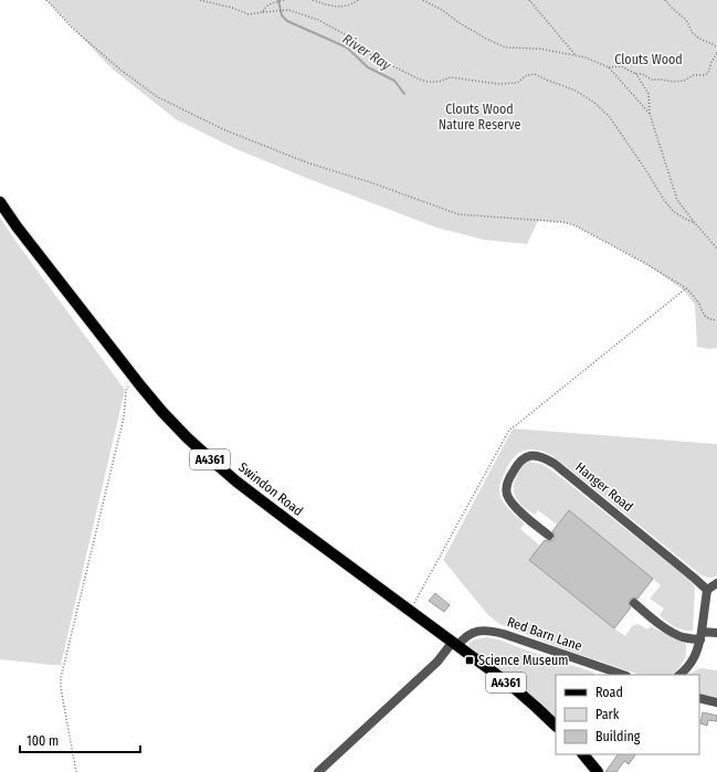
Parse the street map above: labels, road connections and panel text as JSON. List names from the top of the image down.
{
  "streets": {
    "main road": ["A4361", "Swindon Road"],
    "street": ["Hanger Road", "Red Barn Lane"]
  },
  "crossings": [
    ["Swindon Road", "Red Barn Lane"]
  ],
  "water": ["River Ray"],
  "parks": ["Clouts Wood", "Clouts Wood Nature Reserve"],
  "places": {
    "transit": ["Science Museum"]
  },
  "legend": ["Road", "Park", "Building"],
  "scale_bar": "100 m"
}
